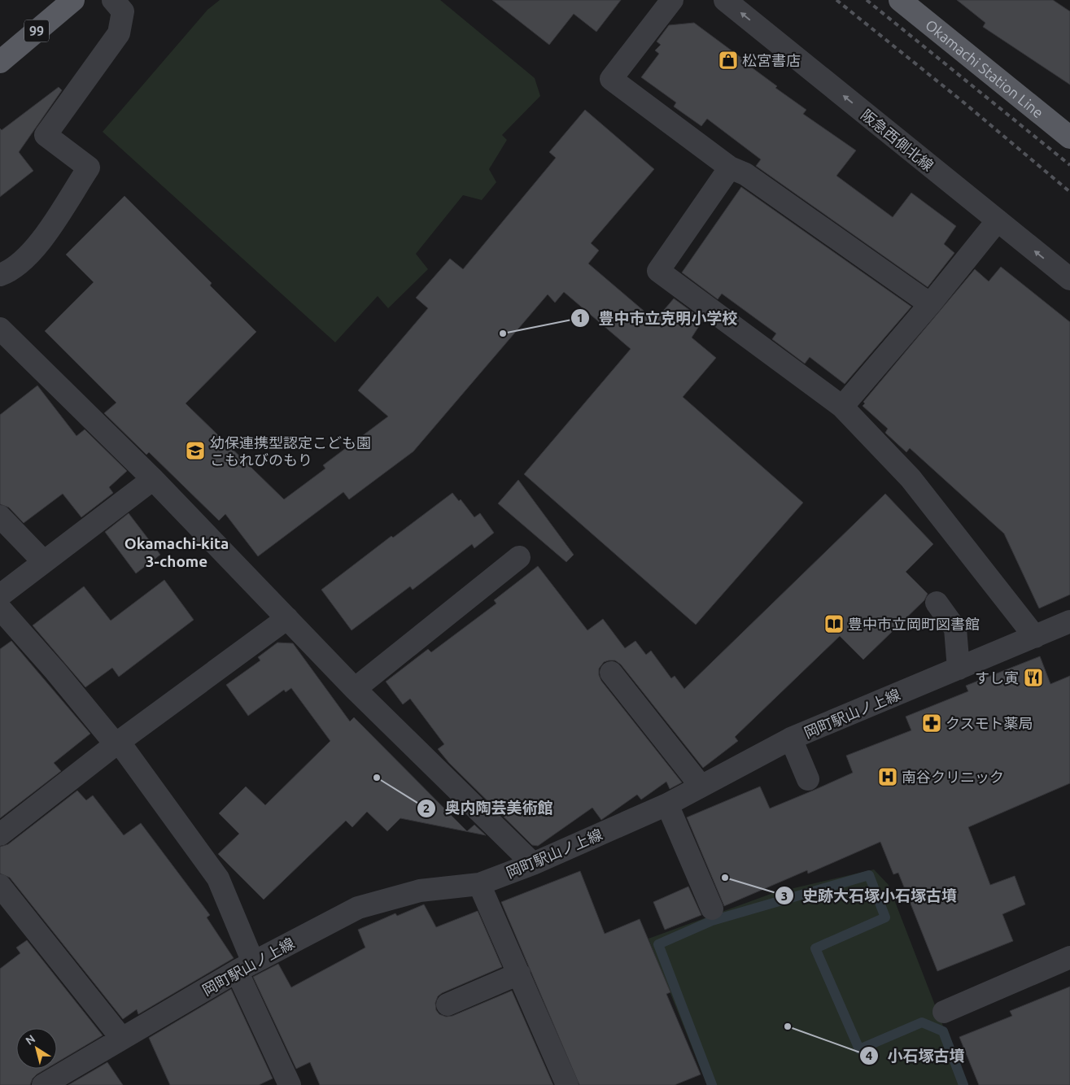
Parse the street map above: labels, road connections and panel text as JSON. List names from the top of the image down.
{
  "streets": {
    "main road": ["99", "Okamachi Station Line"],
    "street": ["阪急西側北線", "岡町駅山ノ上線"]
  },
  "districts": ["Okamachi-kita 3-chome"],
  "places": {
    "shop": ["松宮書店"],
    "other": [
      "豊中市立克明小学校",
      "奥内陶芸美術館",
      "史跡大石塚小石塚古墳",
      "小石塚古墳"
    ],
    "school or university": ["幼保連携型認定こども園 こもれびのもり"],
    "library": ["豊中市立岡町図書館"],
    "restaurant": ["すし寅"],
    "pharmacy": ["クスモト薬局"],
    "hospital": ["南谷クリニック"]
  },
  "north": "top left"
}
